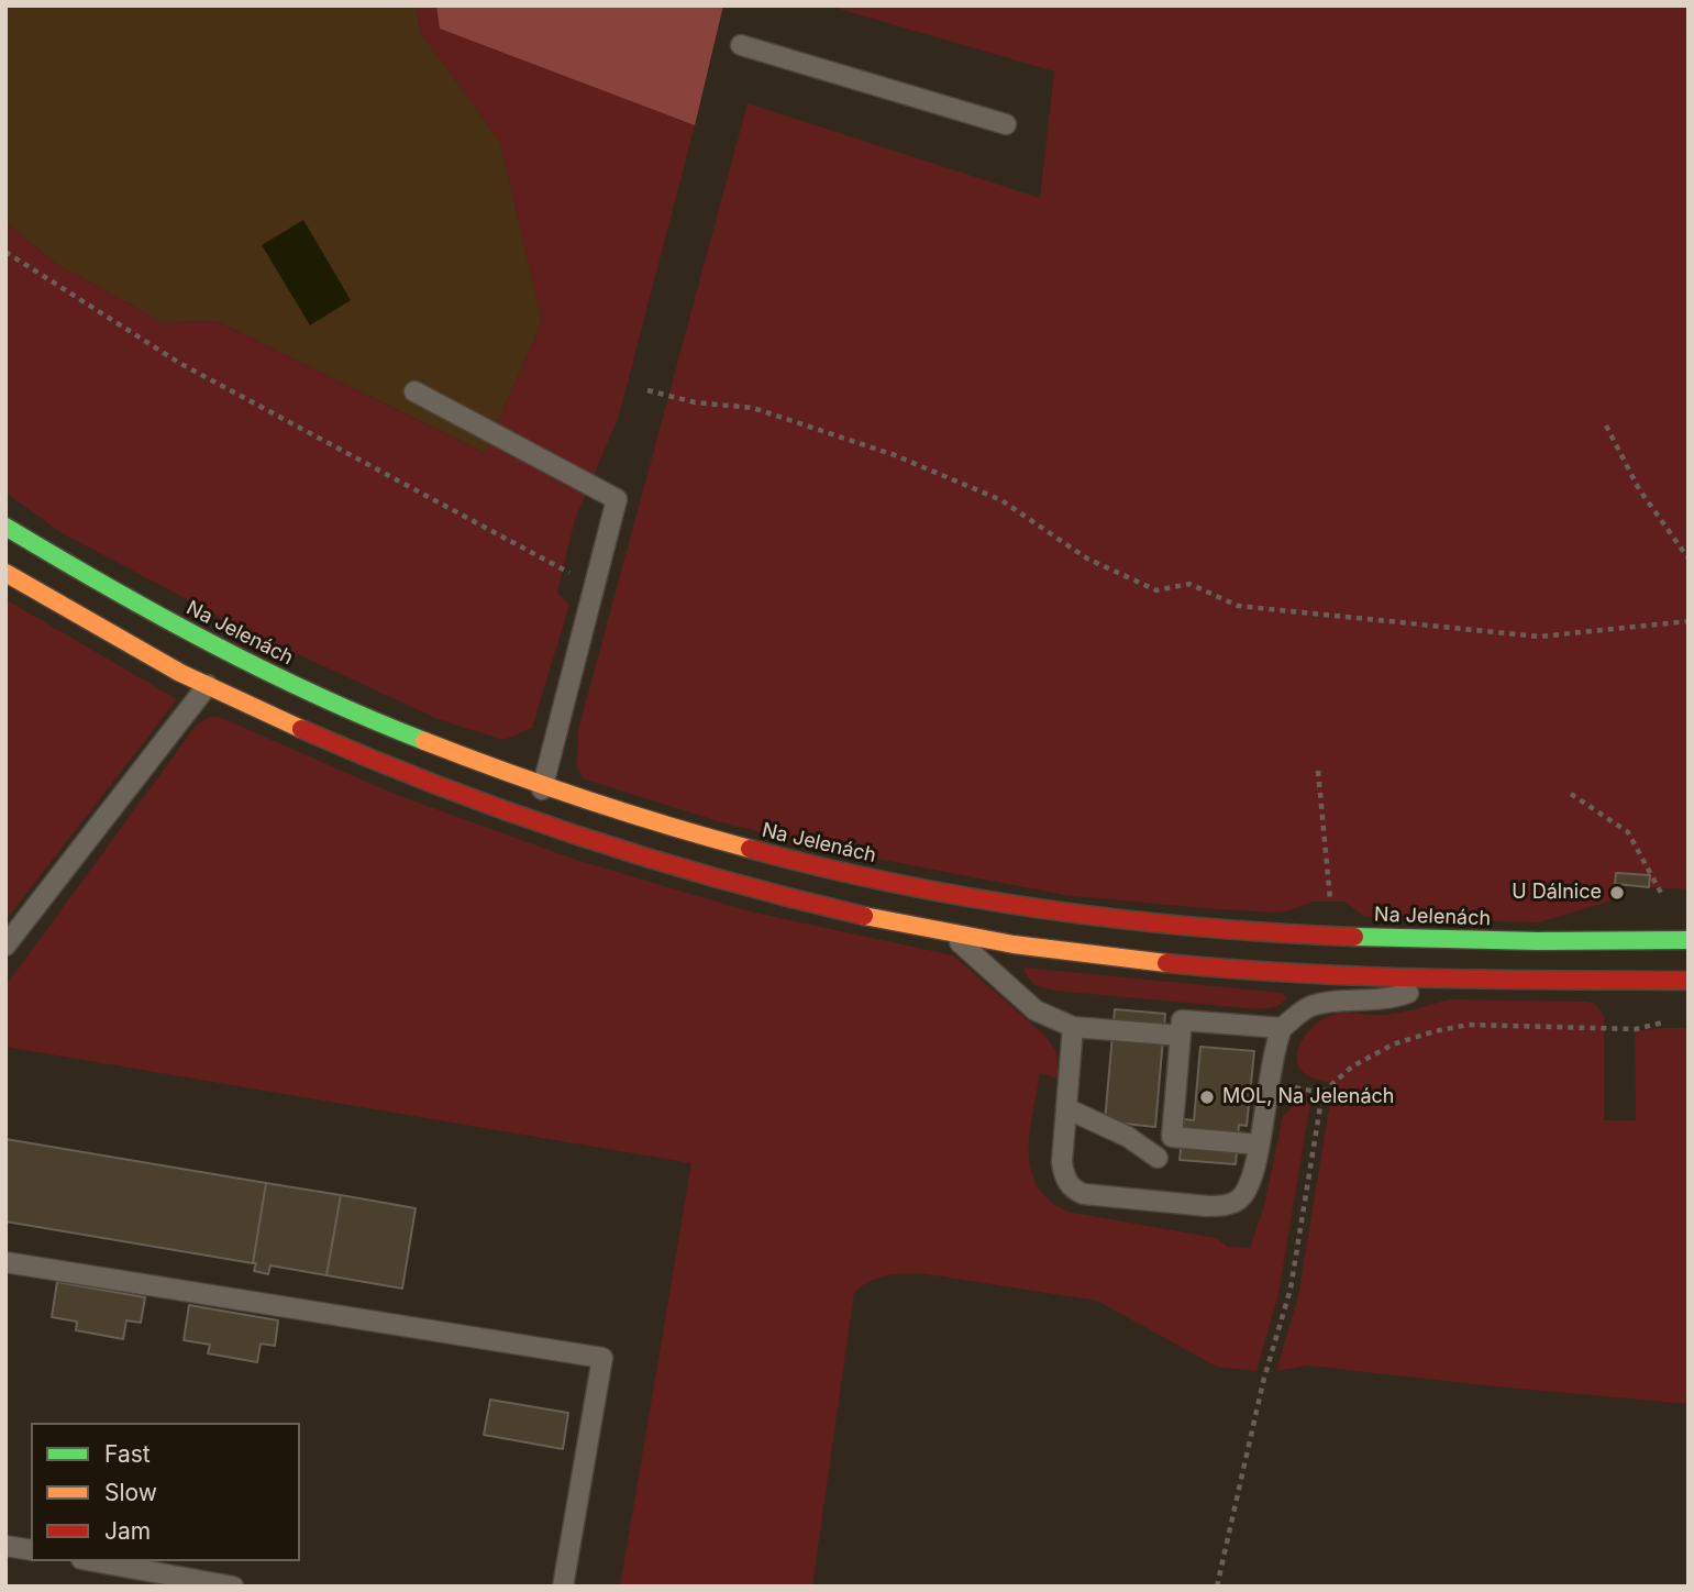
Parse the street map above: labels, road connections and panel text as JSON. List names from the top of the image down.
{
  "streets": {
    "main road": ["Na Jelenách"]
  },
  "places": ["U Dálnice", "MOL, Na Jelenách"],
  "legend": ["Fast", "Slow", "Jam"]
}
